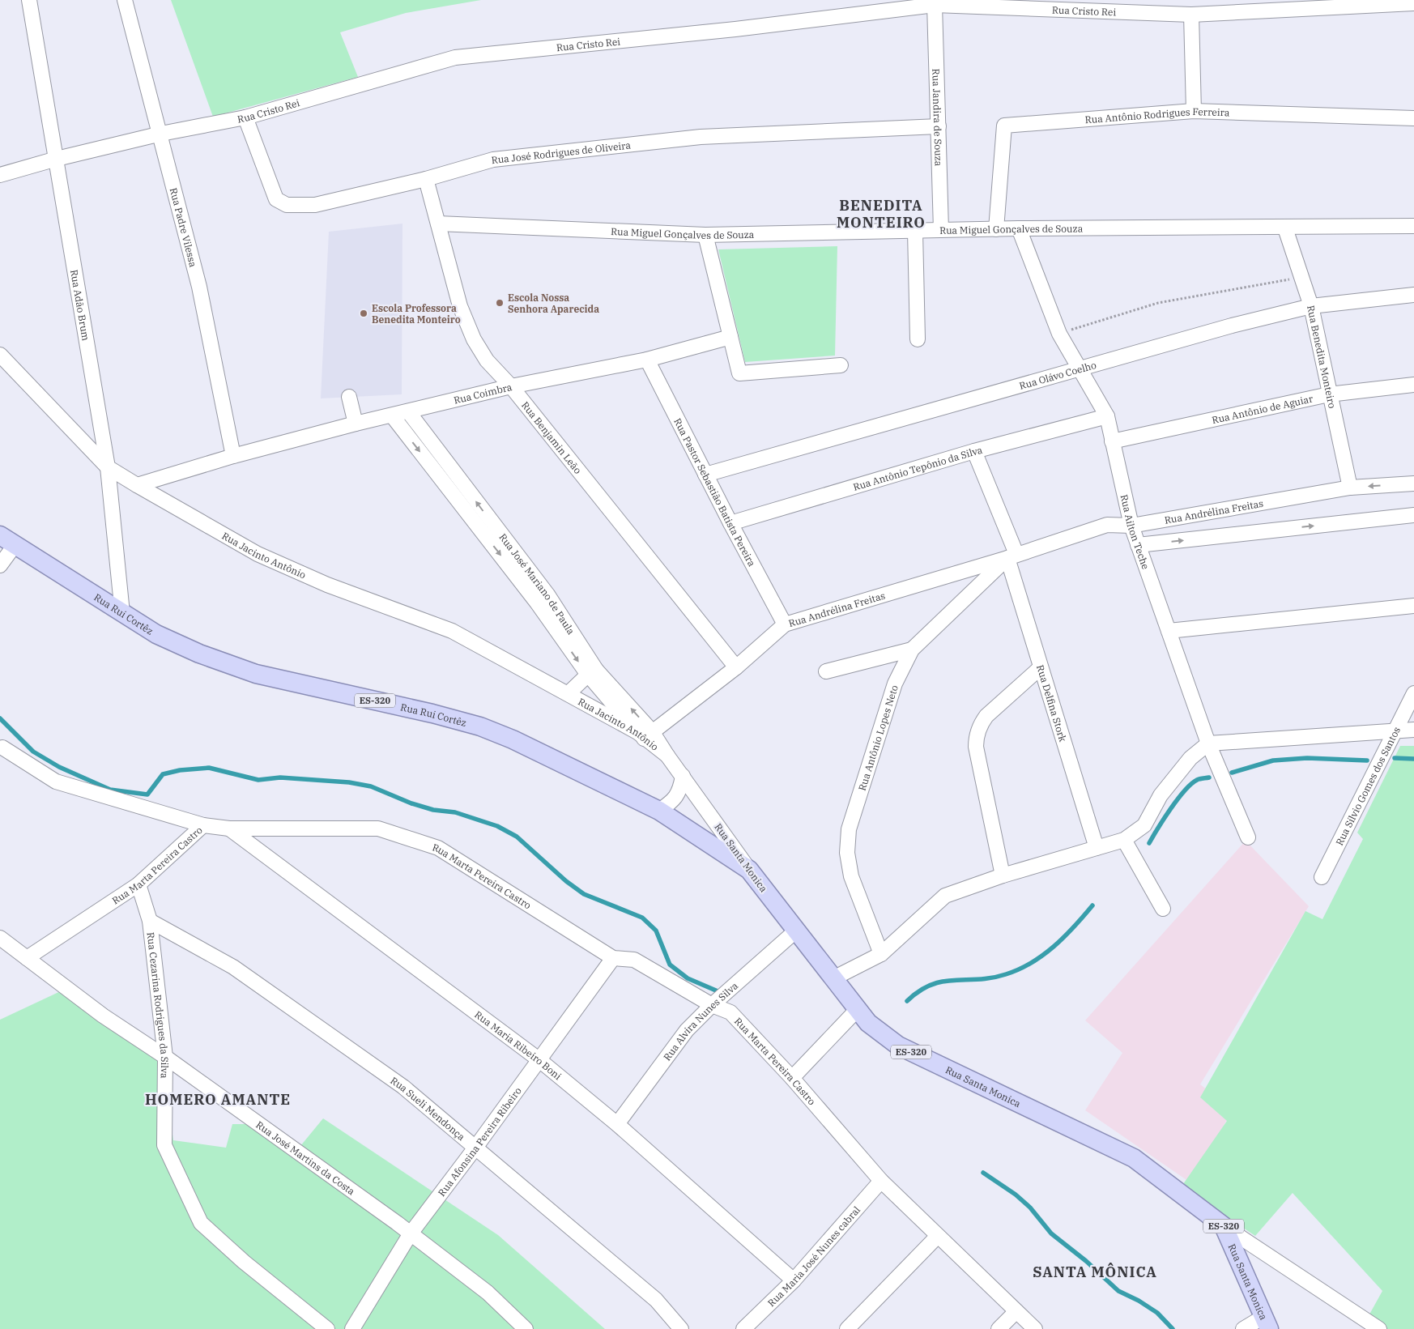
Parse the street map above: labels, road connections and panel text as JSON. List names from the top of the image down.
{
  "streets": {
    "main road": ["Rua Rui Cortêz", "ES-320", "Rua Santa Monica"],
    "street": [
      "Rua Cristo Rei",
      "Rua Antônio Rodrigues Ferreira",
      "Rua Jandira de Souza",
      "Rua José Rodrigues de Oliveira",
      "Rua Padre Vilessa",
      "Rua Miguel Gonçalves de Souza",
      "Rua Adão Brum",
      "Rua Benedita Monteiro",
      "Rua Olávo Coelho",
      "Rua Coimbra",
      "Rua Antônio de Aguiar",
      "Rua Benjamin Leão",
      "Rua Antônio Tepônio da Silva",
      "Rua Pastor Sebastião Batista Pereira",
      "Rua Andrélina Freitas",
      "Rua Ailton Teche",
      "Rua Jacinto Antônio",
      "Rua José Mariano de Paula",
      "Rua Delfina Stork",
      "Rua Antônio Lopes Neto",
      "Rua Sílvio Gomes dos Santos",
      "Rua Marta Pereira Castro",
      "Rua Cezarina Rodrigues da Silva",
      "Rua Alvira Nunes Silva",
      "Rua Maria Ribeiro Boni",
      "Rua Sueli Mendonça",
      "Rua Afonsina Pereira Ribeiro",
      "Rua José Martins da Costa",
      "Rua Maria José Nunes cabral"
    ]
  },
  "crossings": [
    ["Rua Cristo Rei", "Rua Jandira de Souza"],
    ["Rua Cristo Rei", "Rua José Rodrigues de Oliveira"],
    ["Rua Cristo Rei", "Rua Padre Vilessa"],
    ["Rua Cristo Rei", "Rua Adão Brum"],
    ["Rua Antônio Rodrigues Ferreira", "Rua Miguel Gonçalves de Souza"],
    ["Rua Jandira de Souza", "Rua José Rodrigues de Oliveira"],
    ["Rua Jandira de Souza", "Rua Miguel Gonçalves de Souza"],
    ["Rua José Rodrigues de Oliveira", "Rua Benjamin Leão"],
    ["Rua Padre Vilessa", "Rua Coimbra"],
    ["Rua Miguel Gonçalves de Souza", "Rua Benedita Monteiro"],
    ["Rua Miguel Gonçalves de Souza", "Rua Benjamin Leão"],
    ["Rua Miguel Gonçalves de Souza", "Rua Ailton Teche"],
    ["Rua Adão Brum", "Rua Jacinto Antônio"],
    ["Rua Adão Brum", "Rua Rui Cortêz"],
    ["Rua Benedita Monteiro", "Rua Olávo Coelho"],
    ["Rua Benedita Monteiro", "Rua Antônio de Aguiar"],
    ["Rua Benedita Monteiro", "Rua Andrélina Freitas"],
    ["Rua Olávo Coelho", "Rua Pastor Sebastião Batista Pereira"],
    ["Rua Olávo Coelho", "Rua Ailton Teche"],
    ["Rua Coimbra", "Rua Benjamin Leão"],
    ["Rua Coimbra", "Rua Pastor Sebastião Batista Pereira"],
    ["Rua Coimbra", "Rua Jacinto Antônio"],
    ["Rua Coimbra", "Rua José Mariano de Paula"],
    ["Rua Antônio de Aguiar", "Rua Ailton Teche"],
    ["Rua Benjamin Leão", "Rua Andrélina Freitas"],
    ["Rua Antônio Tepônio da Silva", "Rua Pastor Sebastião Batista Pereira"],
    ["Rua Antônio Tepônio da Silva", "Rua Ailton Teche"],
    ["Rua Pastor Sebastião Batista Pereira", "Rua Andrélina Freitas"],
    ["Rua Andrélina Freitas", "Rua Ailton Teche"],
    ["Rua Andrélina Freitas", "Rua Jacinto Antônio"],
    ["Rua Andrélina Freitas", "Rua José Mariano de Paula"],
    ["Rua Andrélina Freitas", "Rua Delfina Stork"],
    ["Rua Andrélina Freitas", "Rua Antônio Lopes Neto"],
    ["Rua Jacinto Antônio", "Rua José Mariano de Paula"],
    ["Rua Jacinto Antônio", "Rua Santa Monica"],
    ["Rua Rui Cortêz", "Rua Santa Monica"],
    ["Rua Delfina Stork", "Rua Antônio Lopes Neto"],
    ["Rua Santa Monica", "Rua Alvira Nunes Silva"],
    ["Rua Marta Pereira Castro", "Rua Cezarina Rodrigues da Silva"],
    ["Rua Marta Pereira Castro", "Rua Alvira Nunes Silva"],
    ["Rua Marta Pereira Castro", "Rua Maria Ribeiro Boni"],
    ["Rua Marta Pereira Castro", "Rua Afonsina Pereira Ribeiro"],
    ["Rua Marta Pereira Castro", "Rua José Martins da Costa"],
    ["Rua Marta Pereira Castro", "Rua Maria José Nunes cabral"],
    ["Rua Cezarina Rodrigues da Silva", "Rua Sueli Mendonça"],
    ["Rua Cezarina Rodrigues da Silva", "Rua José Martins da Costa"],
    ["Rua Alvira Nunes Silva", "Rua Maria Ribeiro Boni"],
    ["Rua Maria Ribeiro Boni", "Rua Afonsina Pereira Ribeiro"],
    ["Rua Maria Ribeiro Boni", "Rua Maria José Nunes cabral"],
    ["Rua Sueli Mendonça", "Rua Afonsina Pereira Ribeiro"],
    ["Rua Afonsina Pereira Ribeiro", "Rua José Martins da Costa"]
  ],
  "districts": ["BENEDITA MONTEIRO", "HOMERO AMANTE", "SANTA MÔNICA"],
  "places": ["Escola Nossa Senhora Aparecida", "Escola Professora Benedita Monteiro"]
}
